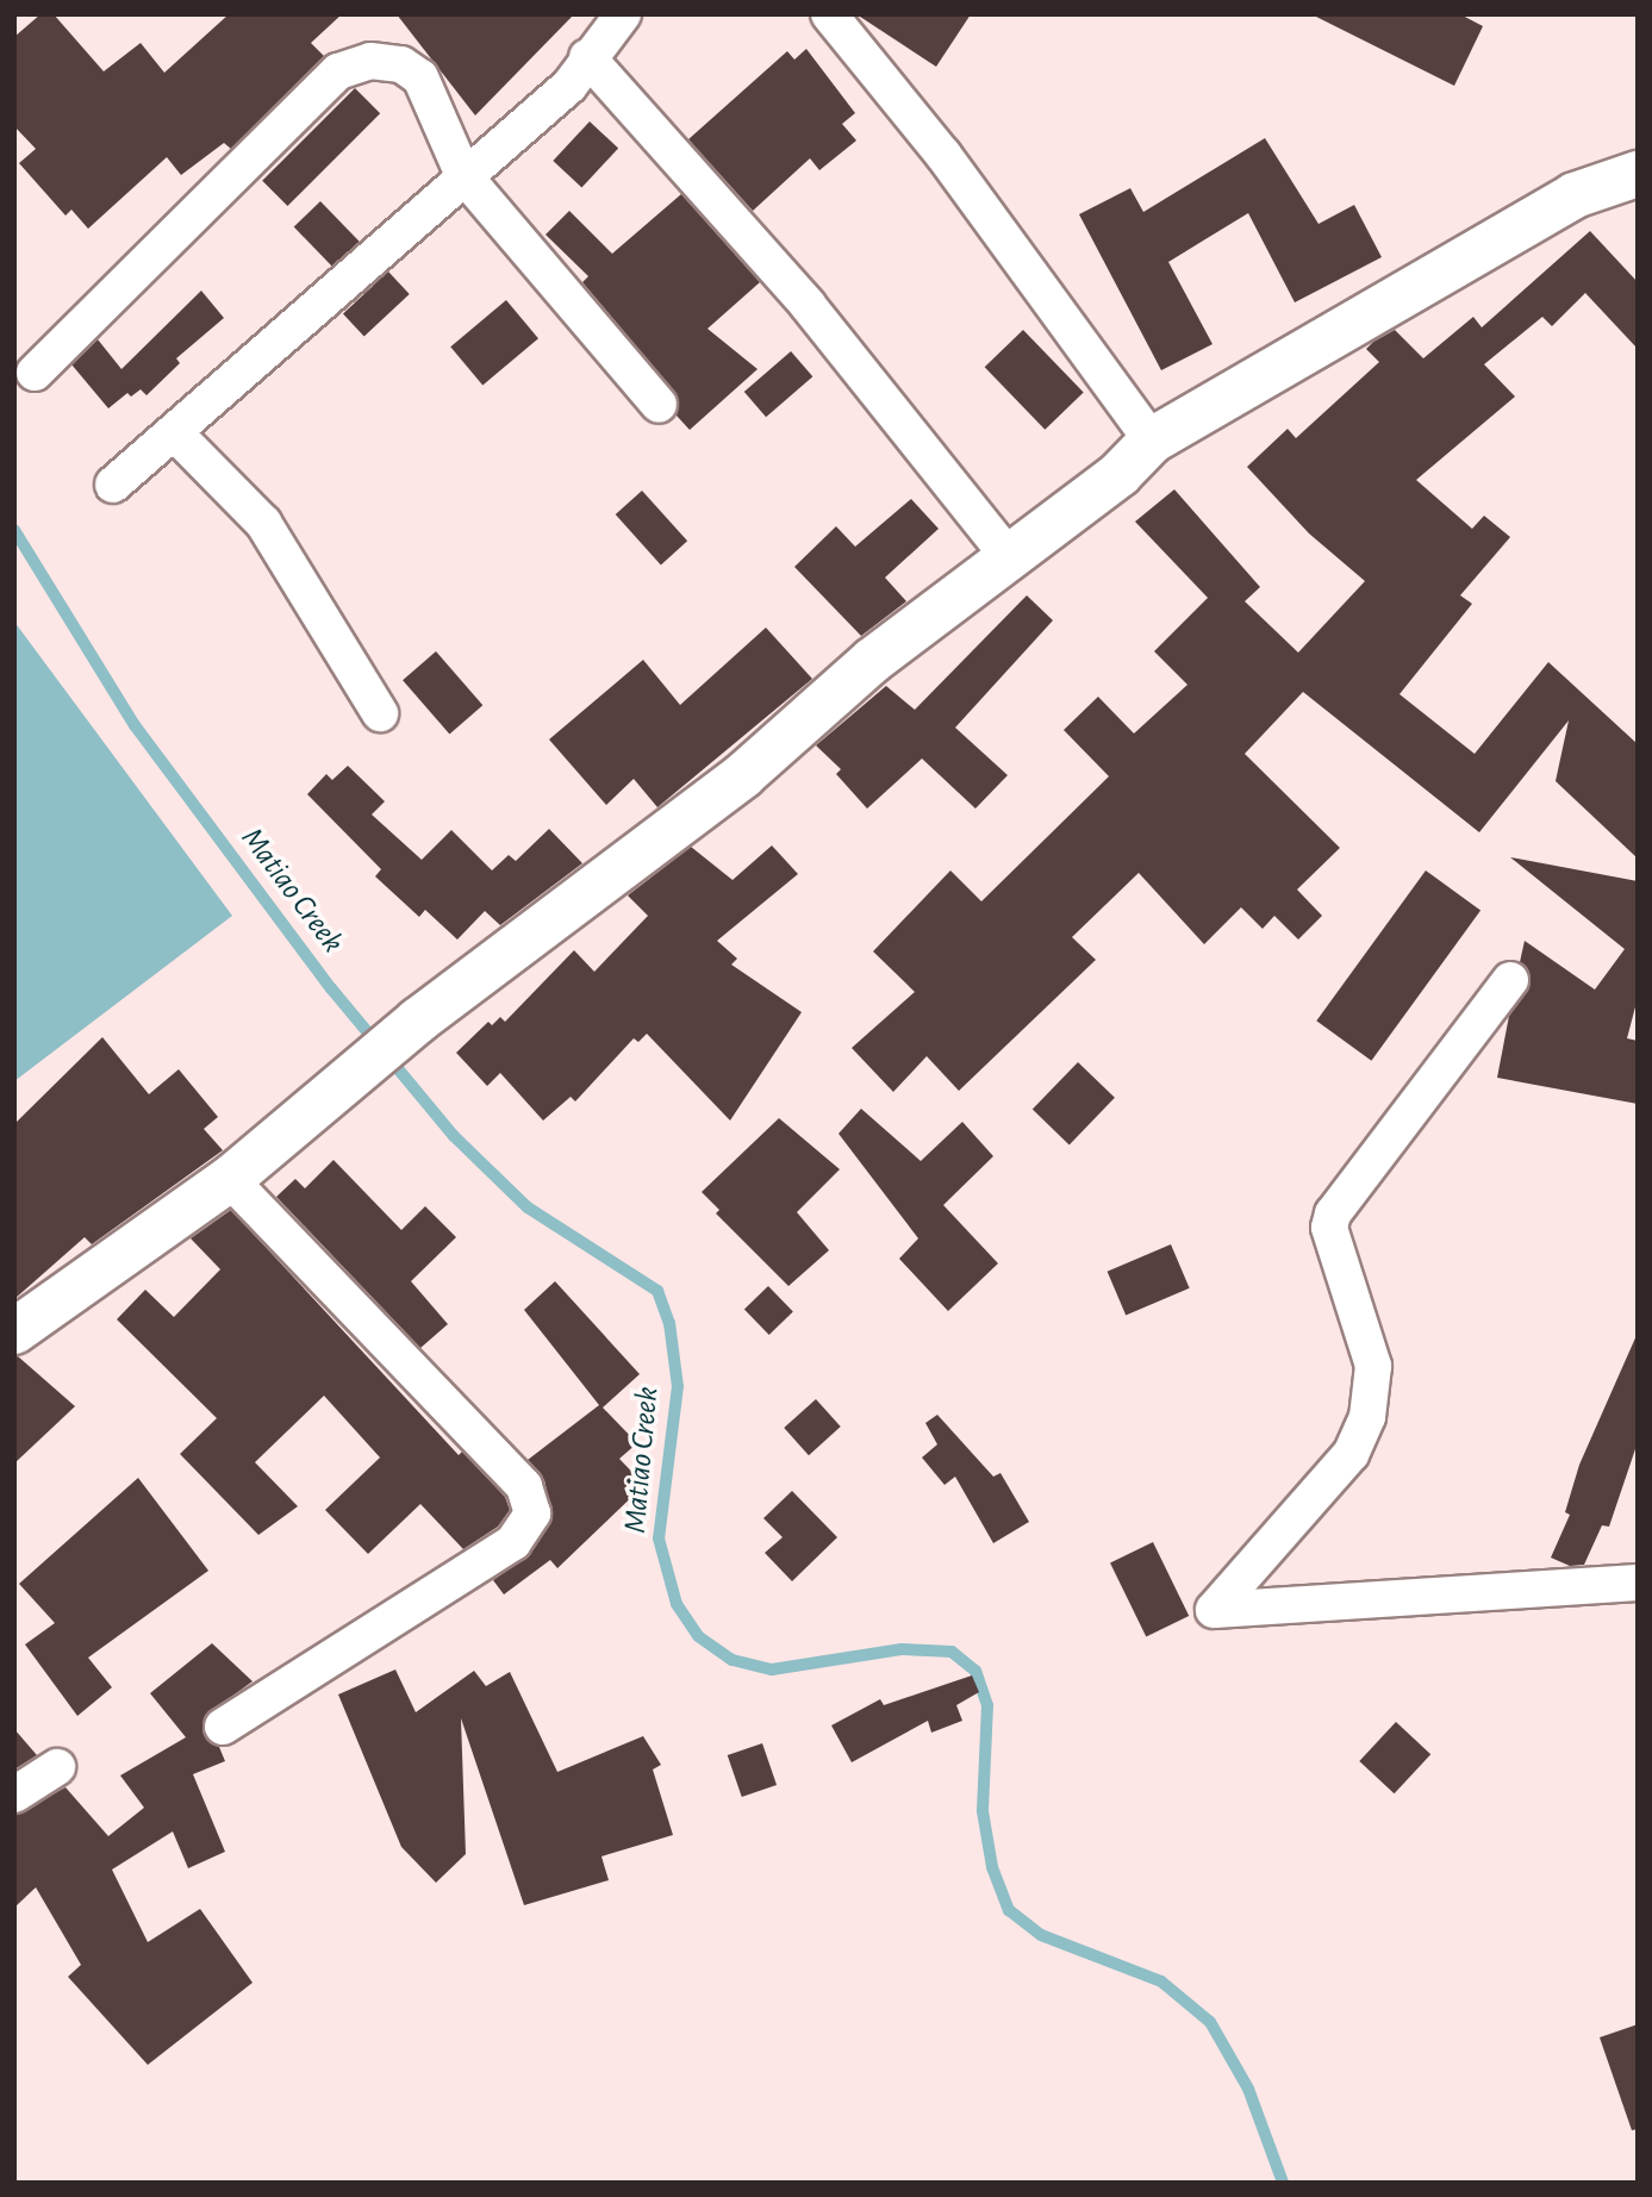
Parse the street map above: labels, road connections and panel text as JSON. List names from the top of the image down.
{
  "water": ["Matiao Creek"]
}
